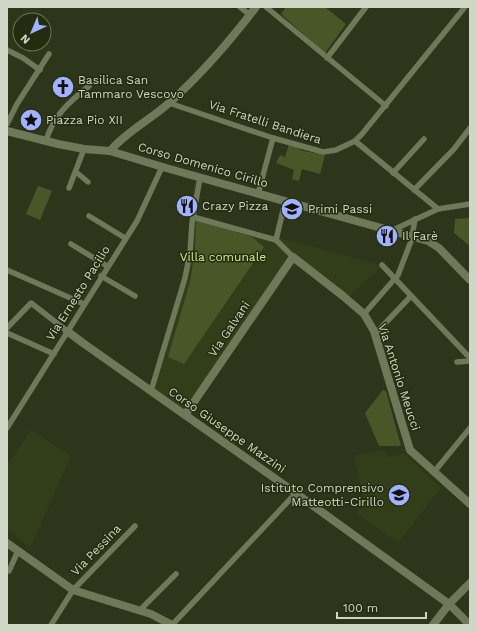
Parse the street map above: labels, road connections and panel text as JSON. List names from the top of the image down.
{
  "streets": {
    "street": [
      "Via Fratelli Bandiera",
      "Corso Domenico Cirillo",
      "Via Ernesto Pacilio",
      "Via Galvani",
      "Via Antonio Meucci",
      "Corso Giuseppe Mazzini",
      "Via Pessina"
    ]
  },
  "crossings": [
    ["Corso Domenico Cirillo", "Via Ernesto Pacilio"],
    ["Via Ernesto Pacilio", "Corso Giuseppe Mazzini"],
    ["Via Galvani", "Via Antonio Meucci"],
    ["Via Galvani", "Corso Giuseppe Mazzini"]
  ],
  "parks": ["Villa comunale"],
  "places": {
    "church": ["Basilica San Tammaro Vescovo"],
    "place": ["Piazza Pio XII"],
    "restaurant": ["Crazy Pizza", "Il Farè"],
    "school or university": ["Primi Passi", "Istituto Comprensivo Matteotti-Cirillo"]
  },
  "scale_bar": "100 m",
  "north": "bottom left"
}
